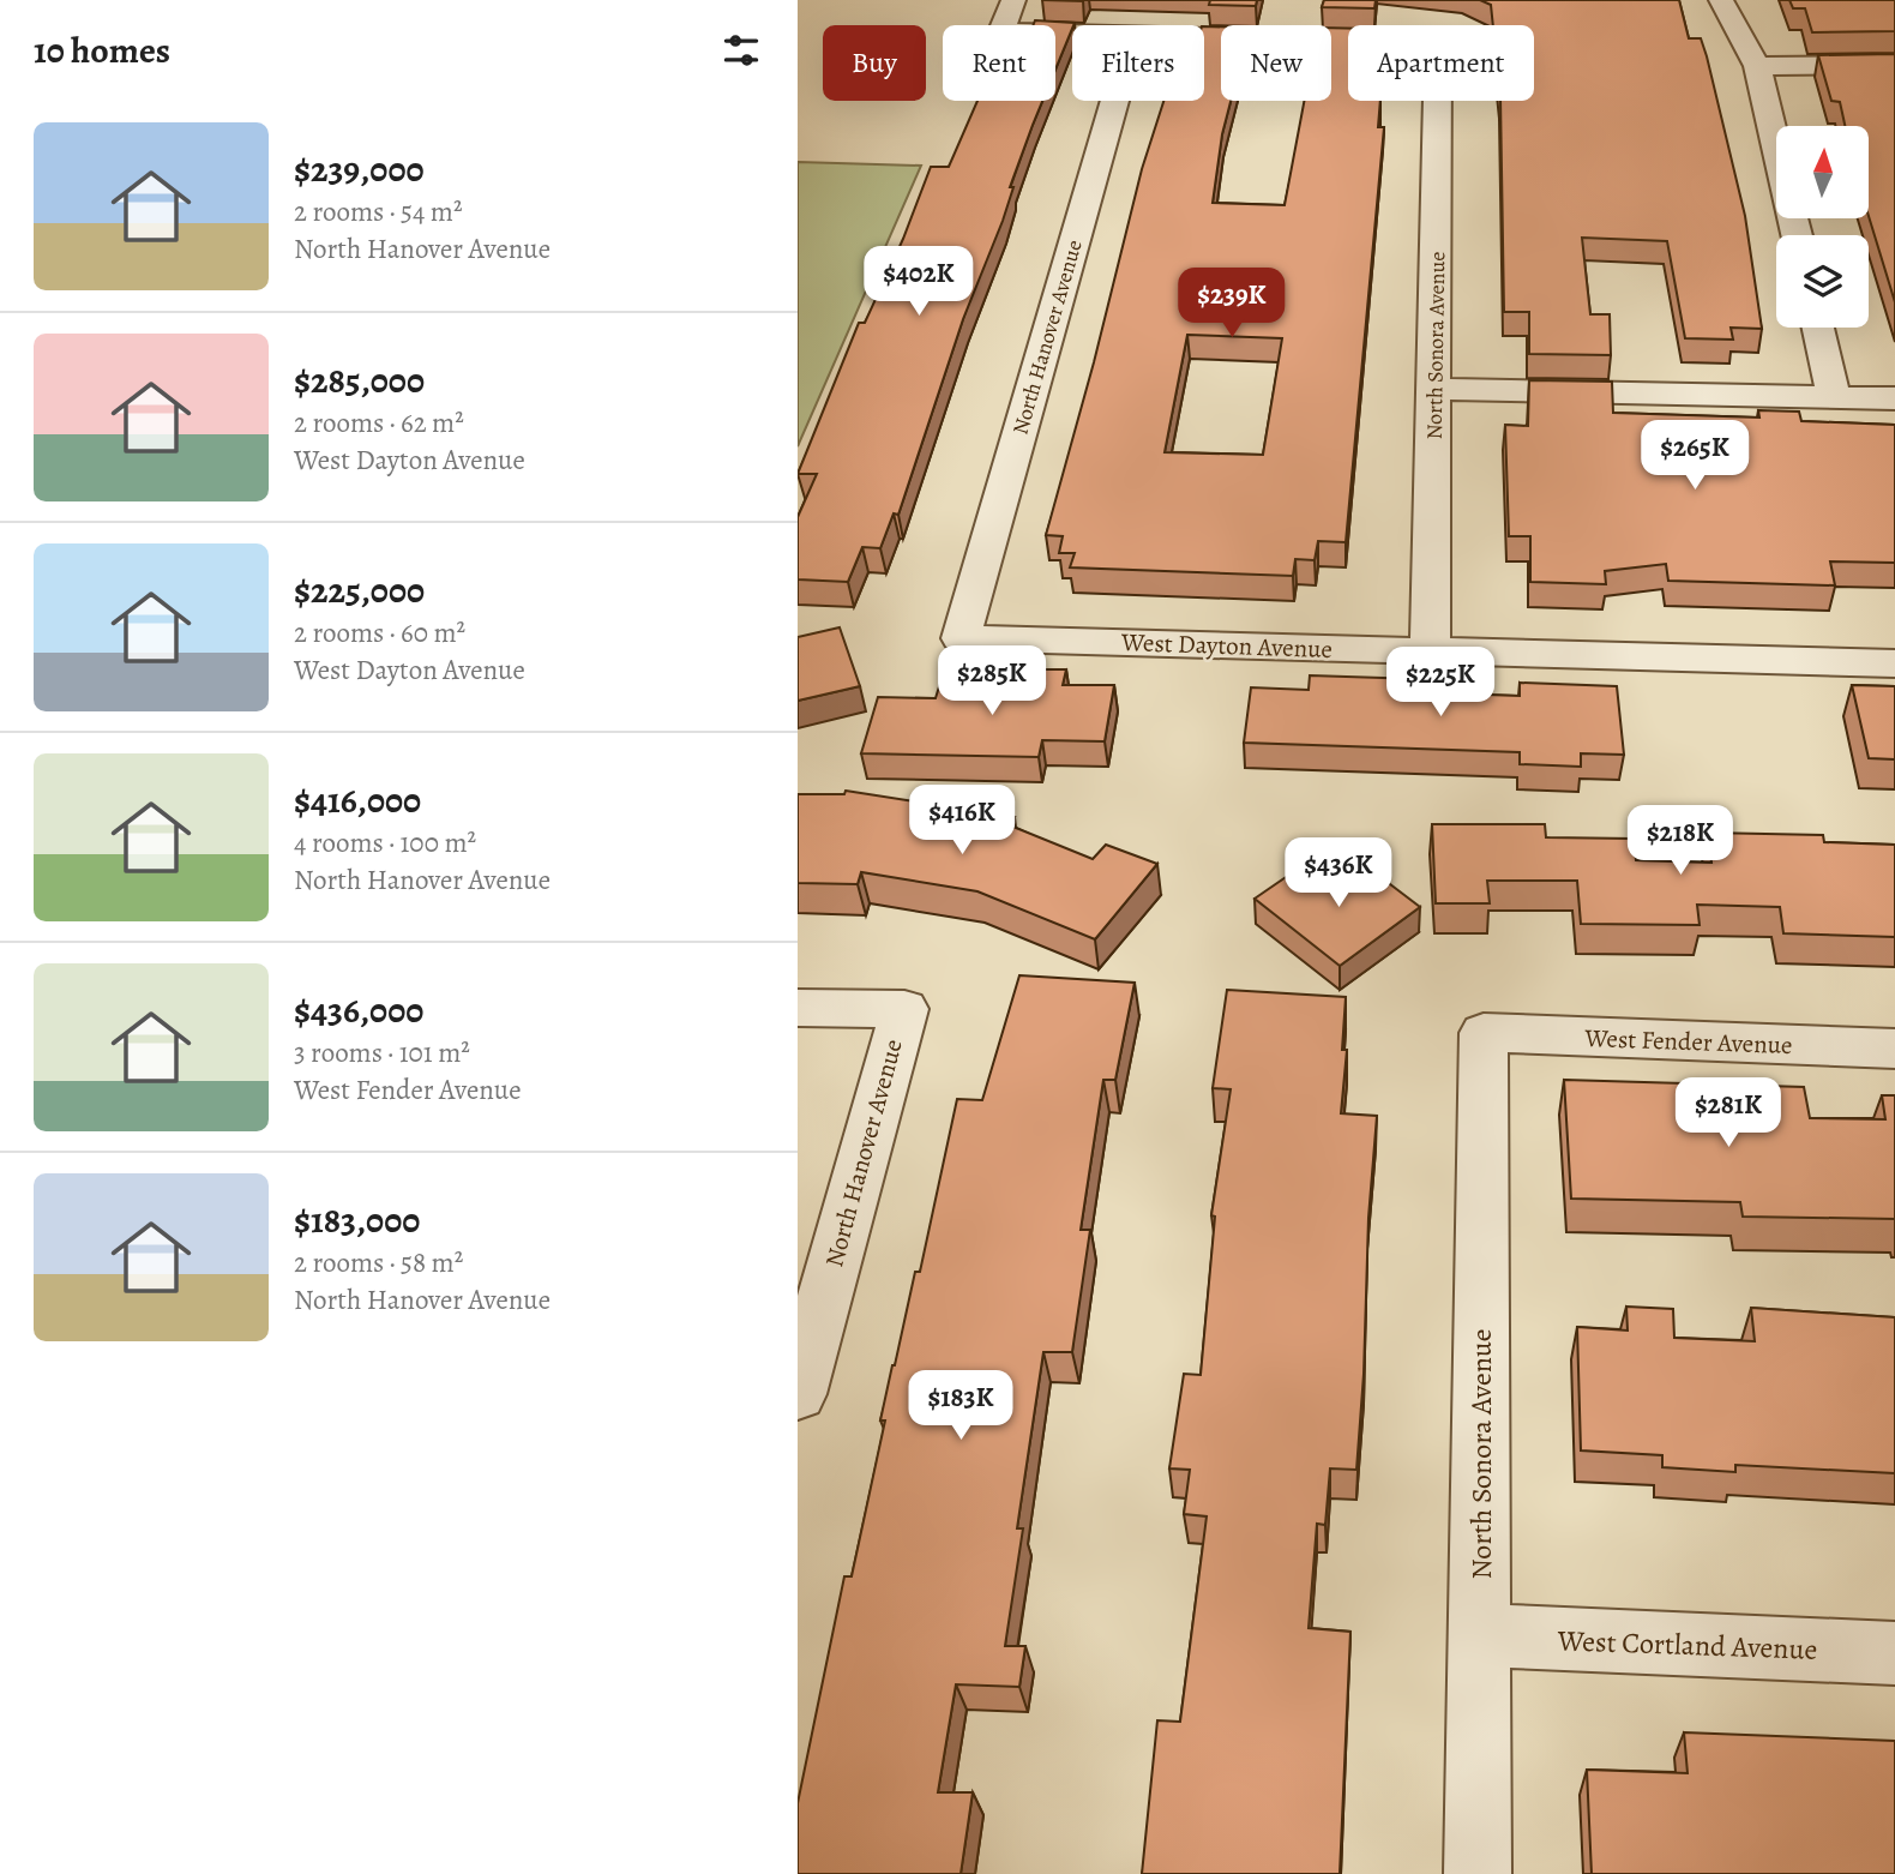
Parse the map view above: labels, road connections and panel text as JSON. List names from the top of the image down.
{
  "streets": {
    "street": [
      "North Hanover Avenue",
      "North Sonora Avenue",
      "West Dayton Avenue",
      "West Fender Avenue",
      "West Cortland Avenue"
    ]
  },
  "crossings": [
    ["North Hanover Avenue", "West Dayton Avenue"],
    ["North Sonora Avenue", "West Dayton Avenue"],
    ["North Sonora Avenue", "West Fender Avenue"],
    ["North Sonora Avenue", "West Cortland Avenue"]
  ],
  "north": "top",
  "page": {
    "heading": "10 homes",
    "chip": [
      "Buy",
      "Rent",
      "Filters",
      "New",
      "Apartment"
    ],
    "list": [
      {
        "name": "$239,000",
        "note": "2 rooms · 54 m² · North Hanover Avenue"
      },
      {
        "name": "$285,000",
        "note": "2 rooms · 62 m² · West Dayton Avenue"
      },
      {
        "name": "$225,000",
        "note": "2 rooms · 60 m² · West Dayton Avenue"
      },
      {
        "name": "$416,000",
        "note": "4 rooms · 100 m² · North Hanover Avenue"
      },
      {
        "name": "$436,000",
        "note": "3 rooms · 101 m² · West Fender Avenue"
      },
      {
        "name": "$183,000",
        "note": "2 rooms · 58 m² · North Hanover Avenue"
      }
    ],
    "price": [
      "$402K",
      "$239K",
      "$265K",
      "$285K",
      "$225K",
      "$416K",
      "$218K",
      "$436K",
      "$281K",
      "$183K"
    ]
  }
}
